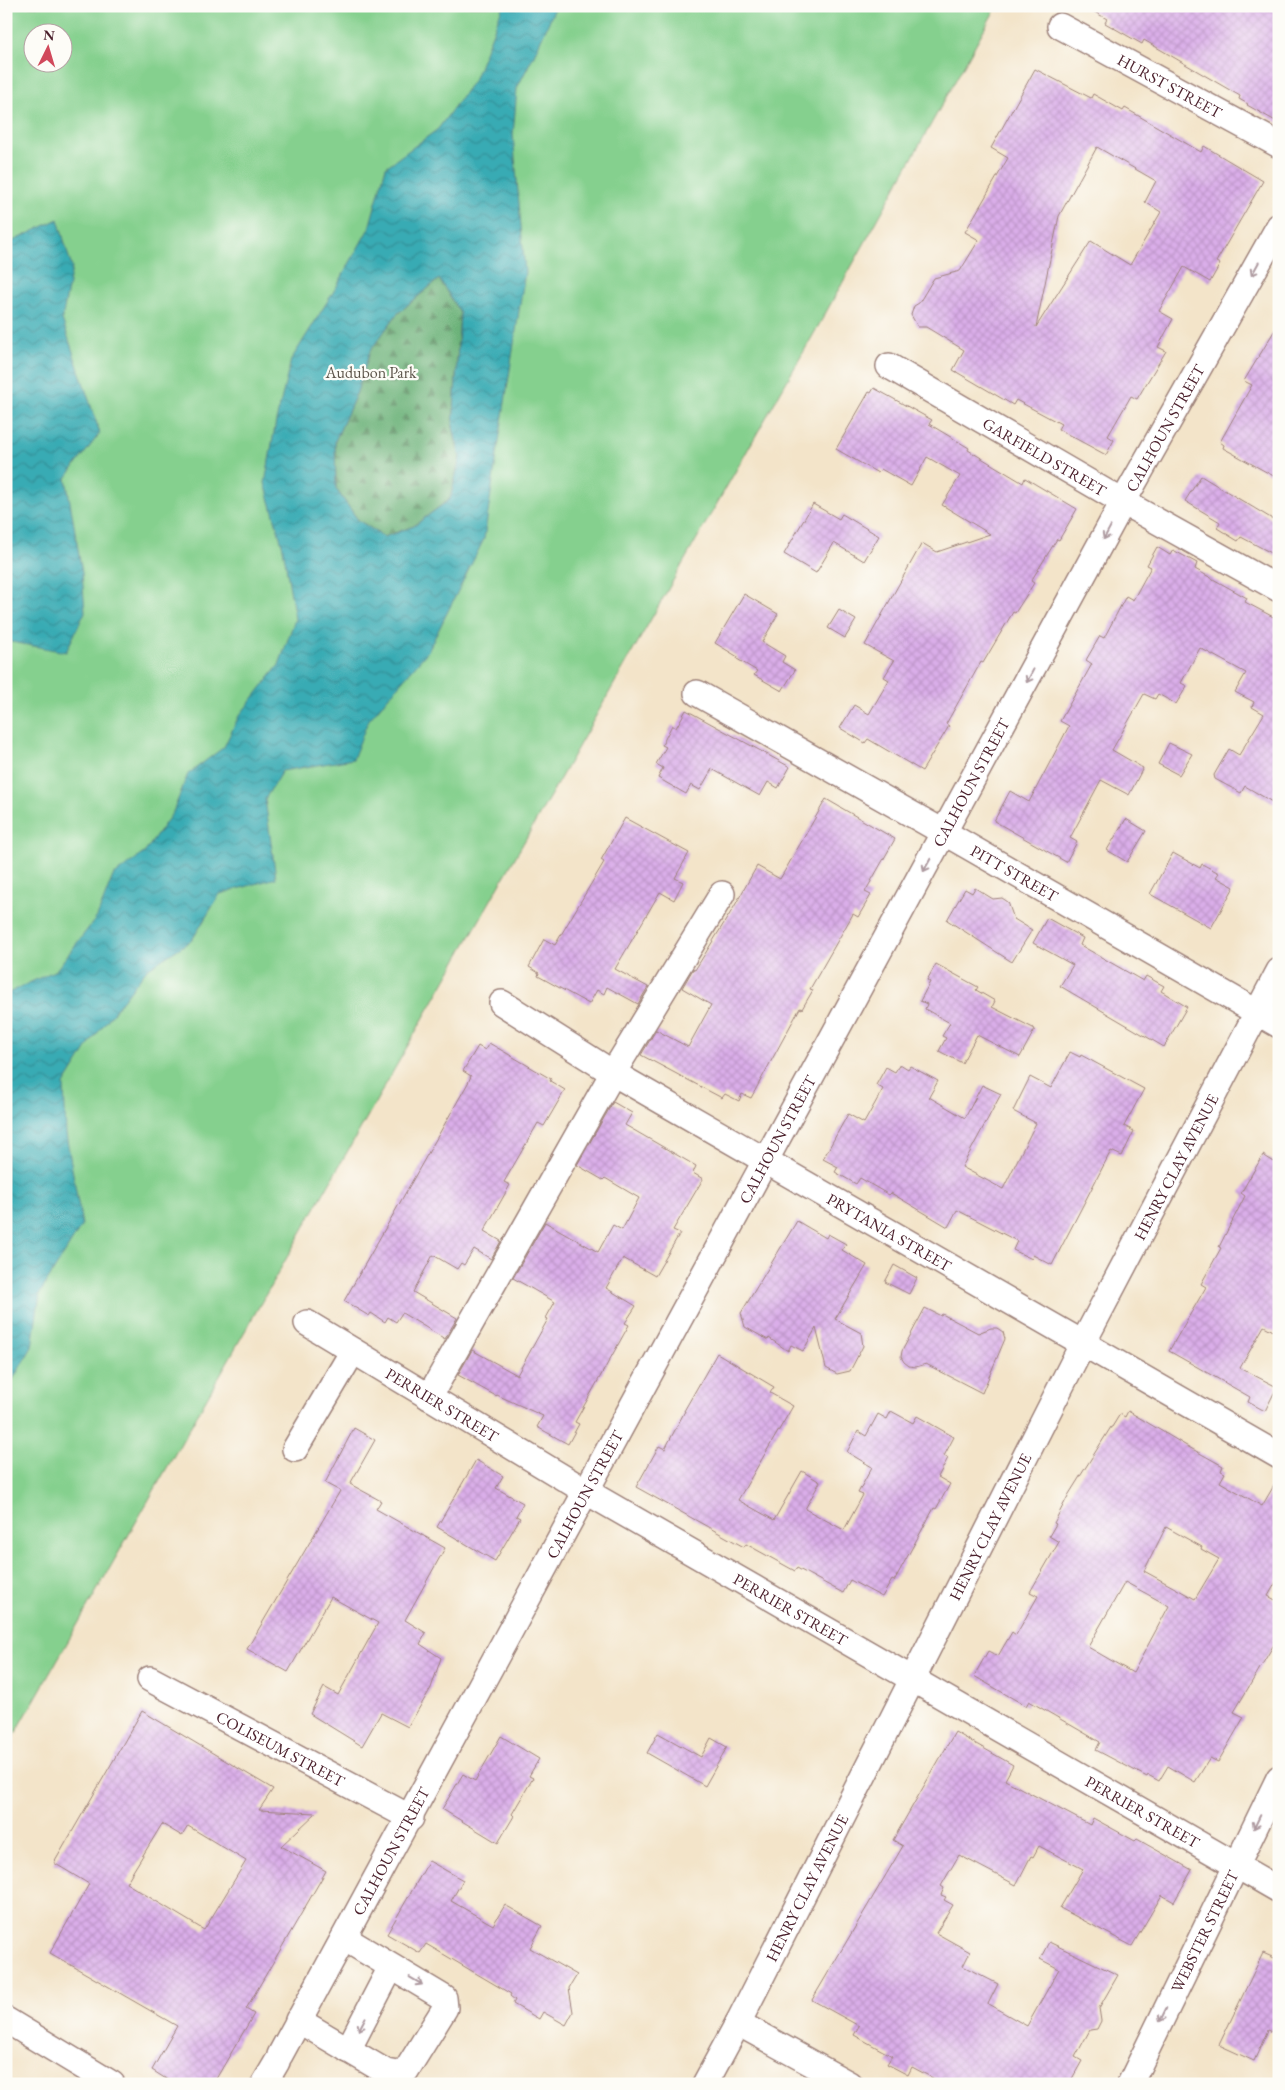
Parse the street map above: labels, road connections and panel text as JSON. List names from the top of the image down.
{
  "streets": {
    "street": [
      "HURST STREET",
      "CALHOUN STREET",
      "GARFIELD STREET",
      "PITT STREET",
      "HENRY CLAY AVENUE",
      "PRYTANIA STREET",
      "PERRIER STREET",
      "COLISEUM STREET",
      "WEBSTER STREET"
    ]
  },
  "crossings": [
    ["CALHOUN STREET", "GARFIELD STREET"],
    ["CALHOUN STREET", "PITT STREET"],
    ["CALHOUN STREET", "PRYTANIA STREET"],
    ["CALHOUN STREET", "PERRIER STREET"],
    ["CALHOUN STREET", "COLISEUM STREET"],
    ["PITT STREET", "HENRY CLAY AVENUE"],
    ["HENRY CLAY AVENUE", "PRYTANIA STREET"],
    ["HENRY CLAY AVENUE", "PERRIER STREET"],
    ["PERRIER STREET", "WEBSTER STREET"]
  ],
  "one_way": ["CALHOUN STREET", "WEBSTER STREET"],
  "parks": ["Audubon Park"],
  "north": "top"
}
